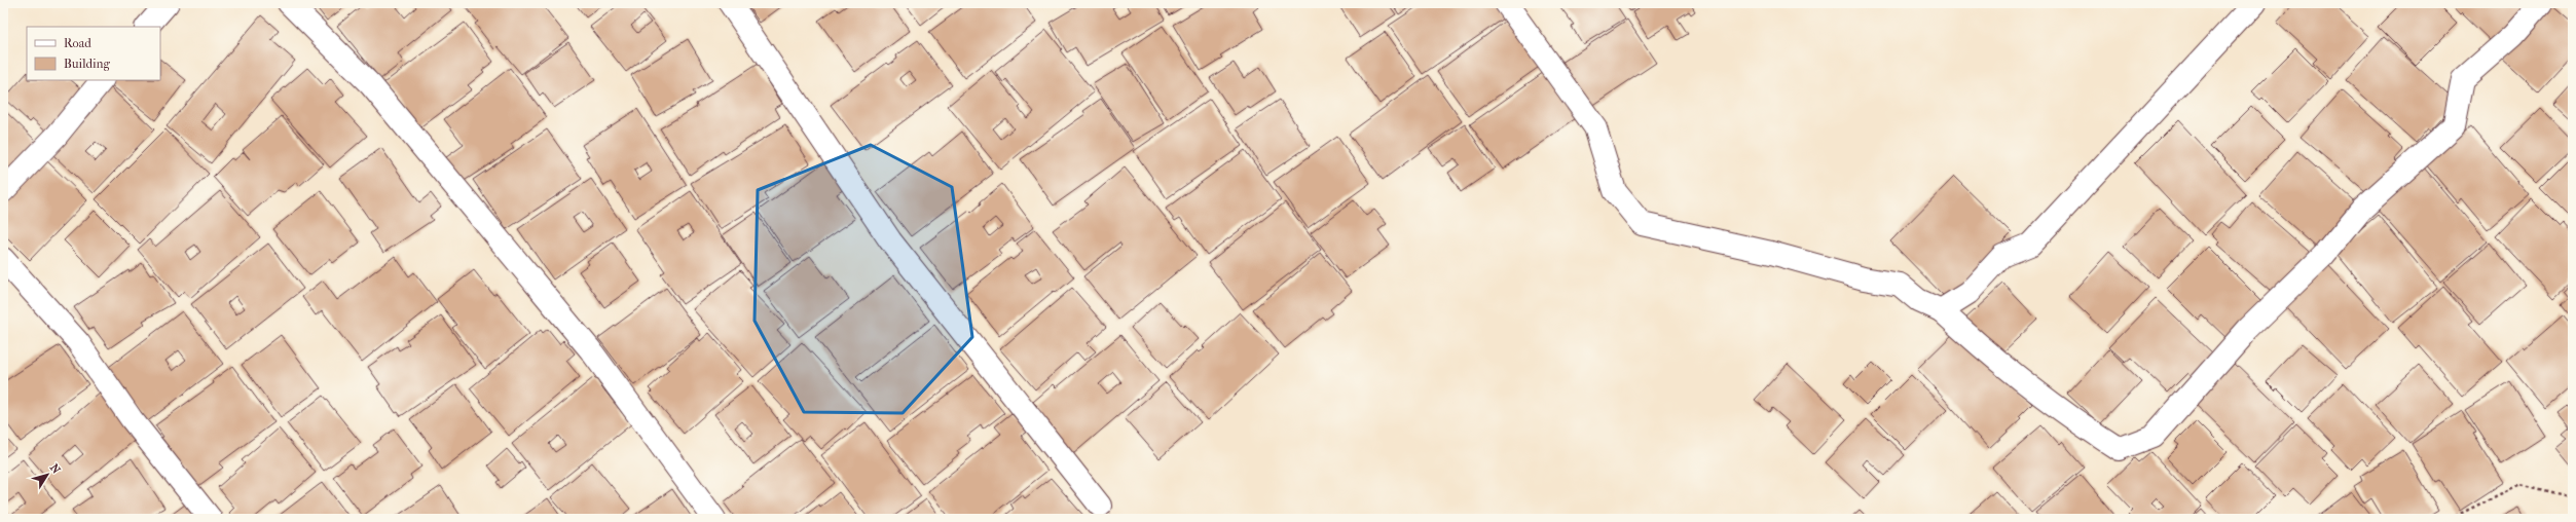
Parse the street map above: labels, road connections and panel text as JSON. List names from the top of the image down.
{
  "legend": ["Road", "Building"],
  "north": "top right"
}
